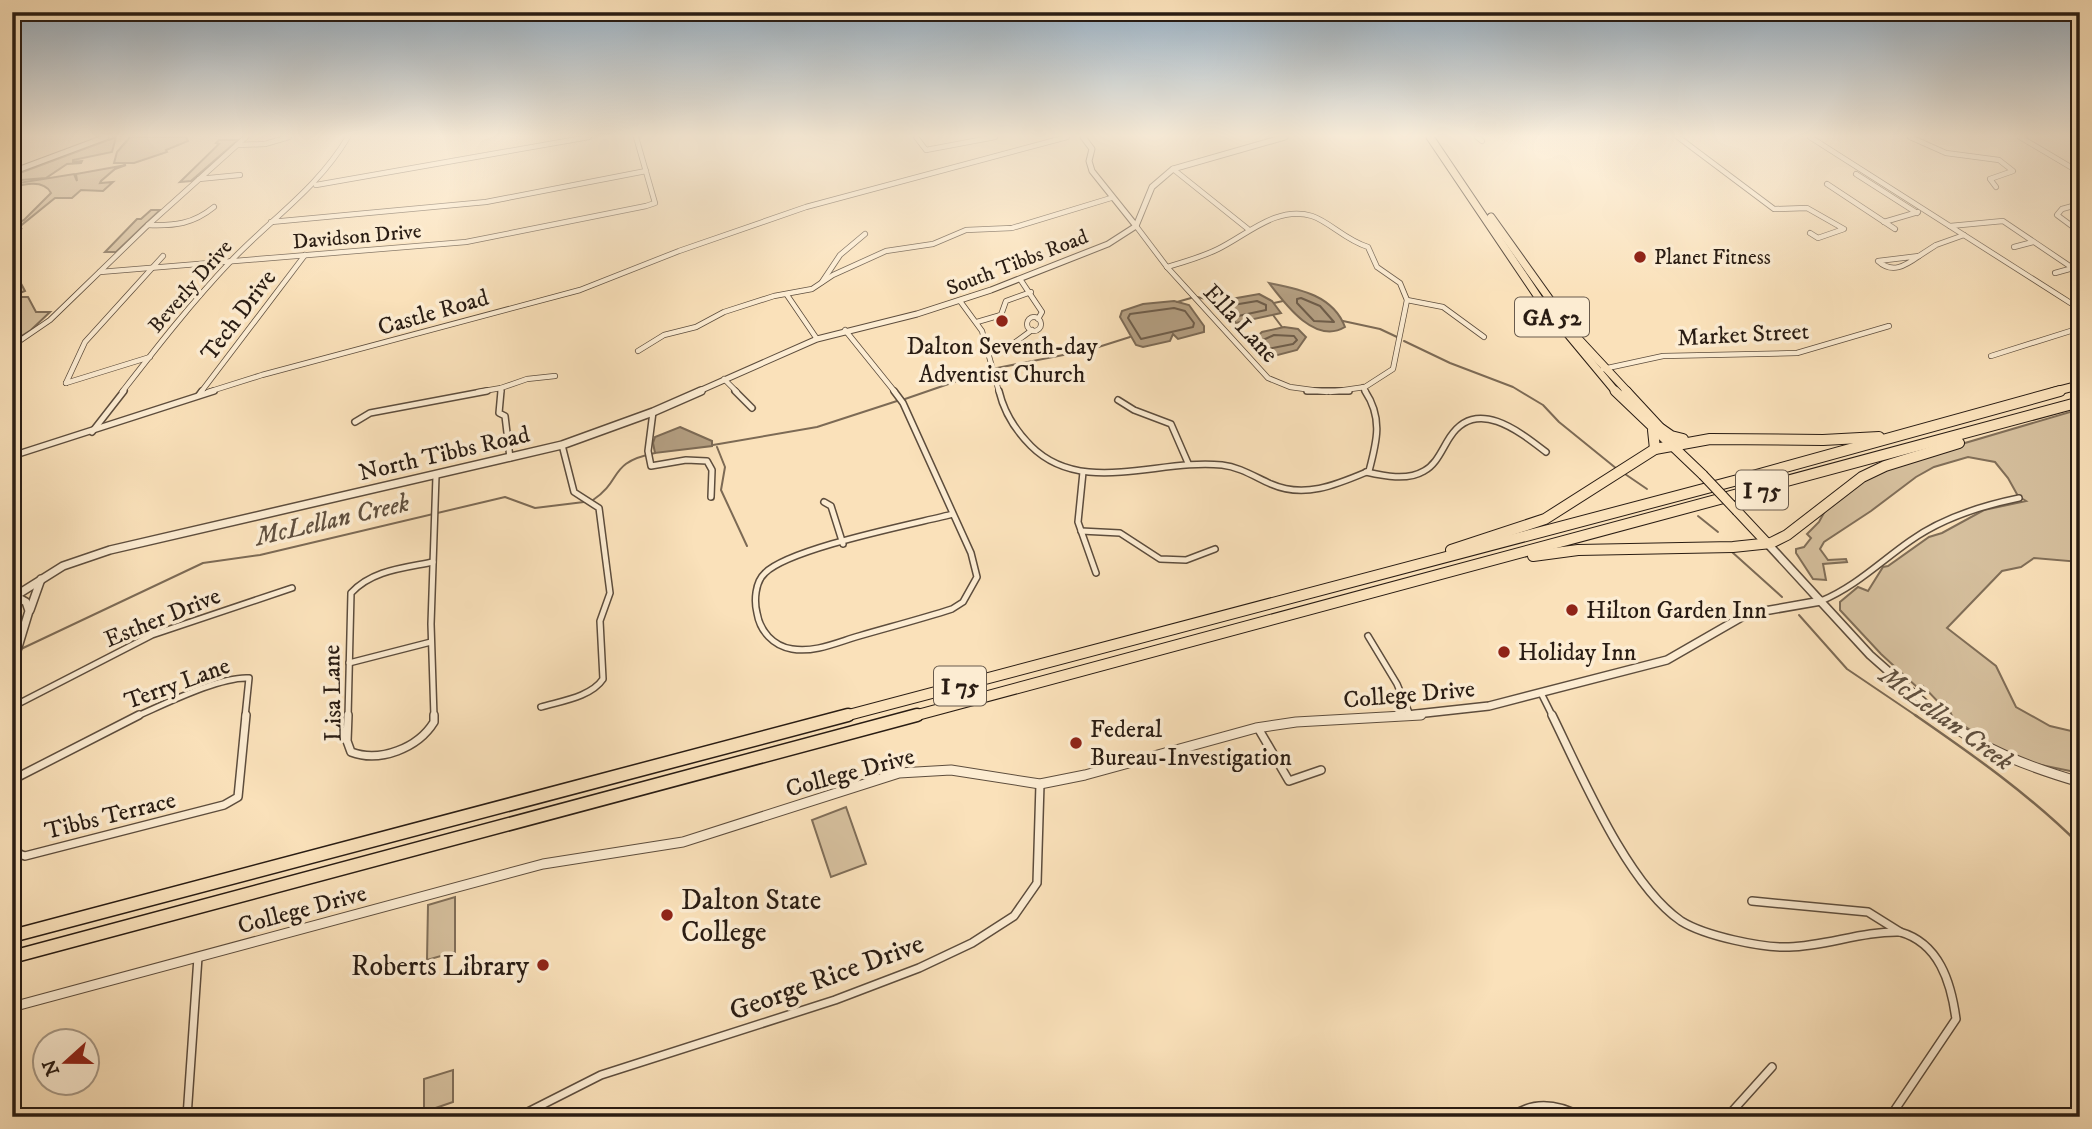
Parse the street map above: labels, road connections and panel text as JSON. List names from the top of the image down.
{
  "streets": {
    "highway": ["I 75"],
    "main road": ["GA 52"],
    "street": [
      "Davidson Drive",
      "South Tibbs Road",
      "Beverly Drive",
      "Castle Road",
      "Tech Drive",
      "Ella Lane",
      "Market Street",
      "North Tibbs Road",
      "Esther Drive",
      "Terry Lane",
      "Lisa Lane",
      "College Drive",
      "Tibbs Terrace",
      "George Rice Drive"
    ]
  },
  "crossings": [
    ["Davidson Drive", "Beverly Drive"],
    ["Davidson Drive", "Tech Drive"],
    ["South Tibbs Road", "Ella Lane"],
    ["South Tibbs Road", "North Tibbs Road"],
    ["Beverly Drive", "Castle Road"],
    ["Castle Road", "Tech Drive"],
    ["GA 52", "Market Street"],
    ["North Tibbs Road", "Lisa Lane"],
    ["Terry Lane", "Tibbs Terrace"],
    ["College Drive", "George Rice Drive"]
  ],
  "water": ["McLellan Creek"],
  "places": [
    "Planet Fitness",
    "Dalton Seventh-day Adventist Church",
    "Hilton Garden Inn",
    "Holiday Inn",
    "Federal Bureau-Investigation",
    "Dalton State College",
    "Roberts Library"
  ],
  "north": "left"
}
